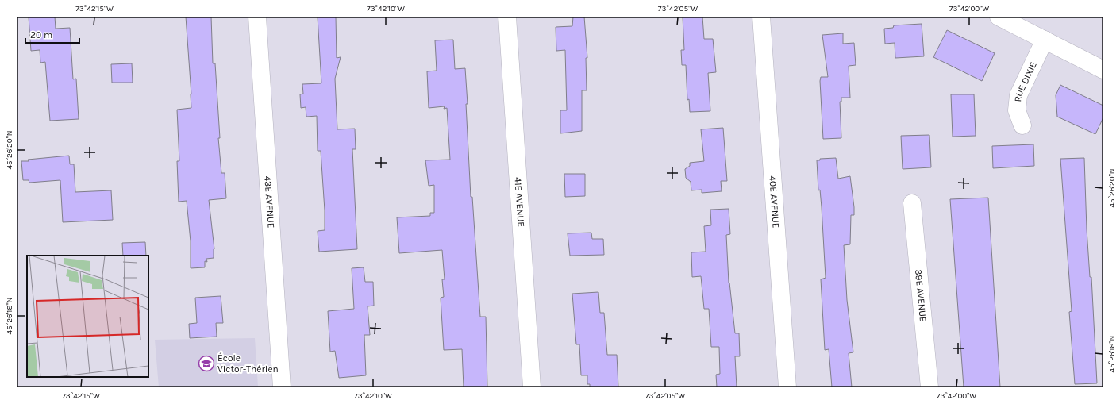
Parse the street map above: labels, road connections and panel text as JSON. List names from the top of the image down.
{
  "streets": {
    "street": [
      "RUE DIXIE",
      "41E AVENUE",
      "40E AVENUE",
      "43E AVENUE",
      "39E AVENUE"
    ]
  },
  "places": {
    "school or university": ["École Victor-Thérien"]
  },
  "scale_bar": "20 m",
  "coordinates": [
    "73°42'15\"W",
    "73°42'10\"W",
    "73°42'05\"W",
    "73°42'00\"W",
    "45°26'20\"N",
    "45°26'18\"N"
  ]
}
